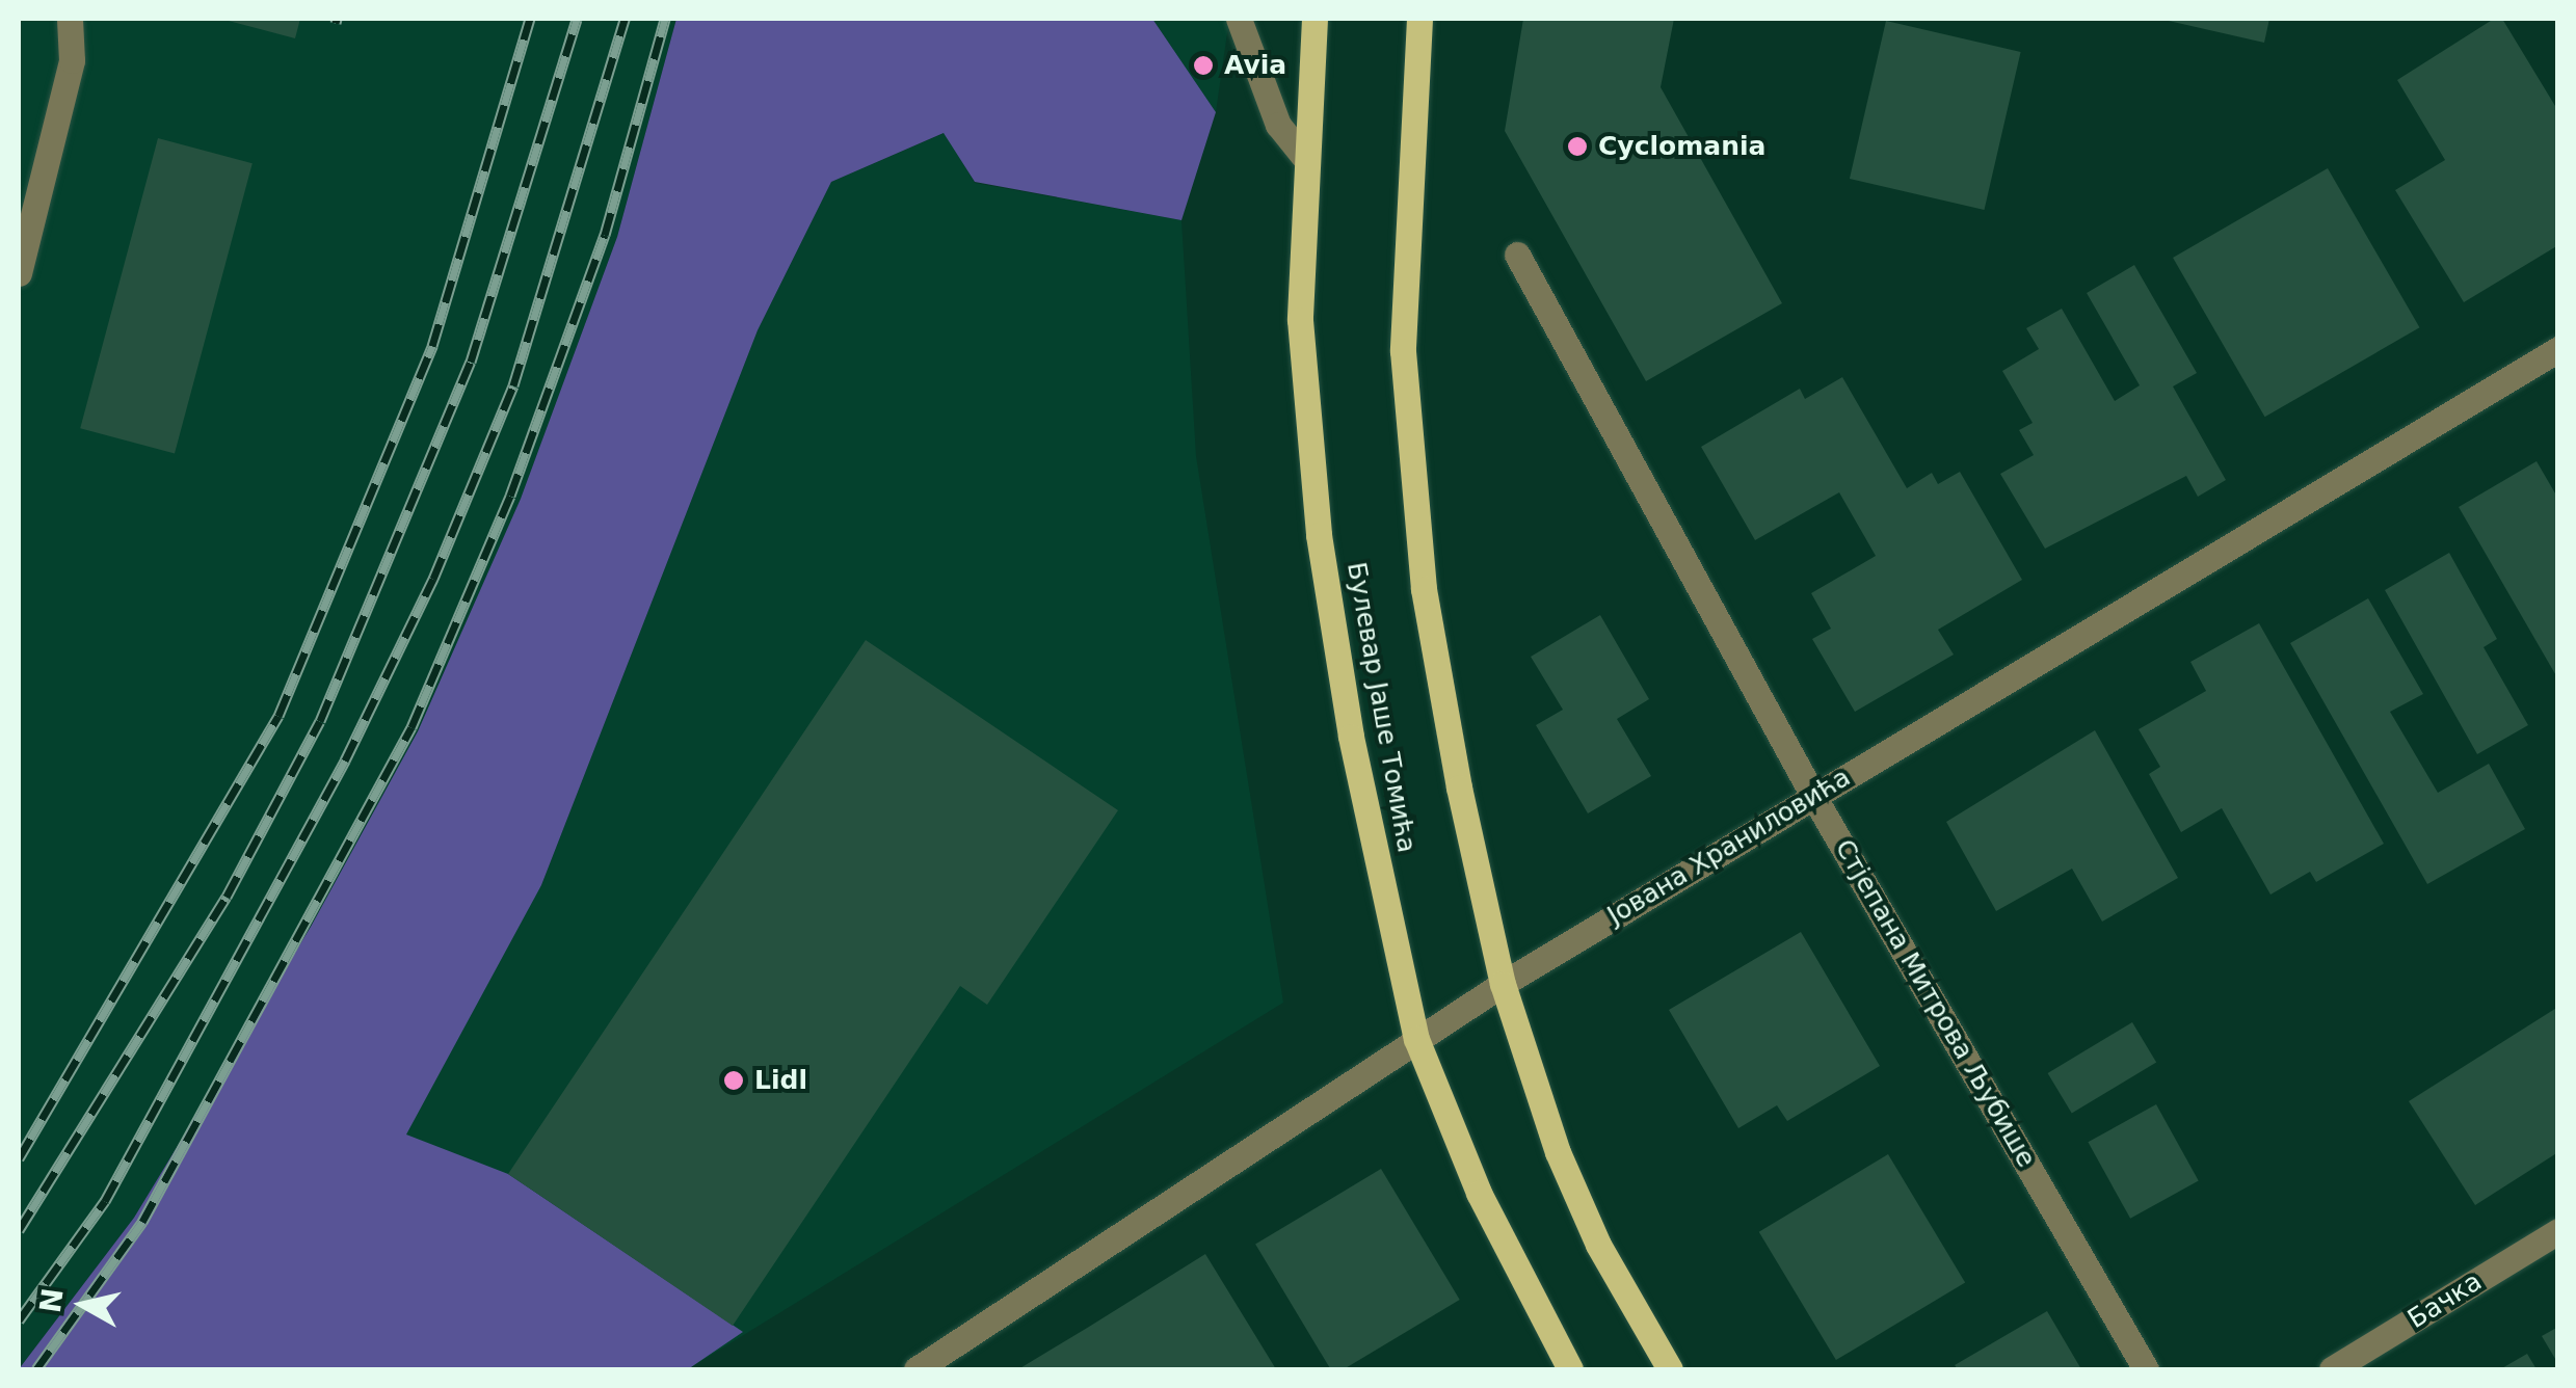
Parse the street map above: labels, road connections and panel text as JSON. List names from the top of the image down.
{
  "streets": {
    "main road": ["Булевар Јаше Томића"],
    "street": ["Јована Храниловића", "Стјепана Митрова Љубише", "Бачка"]
  },
  "crossings": [
    ["Булевар Јаше Томића", "Јована Храниловића"],
    ["Јована Храниловића", "Стјепана Митрова Љубише"]
  ],
  "places": ["Avia", "Cyclomania", "Lidl"],
  "north": "left"
}
